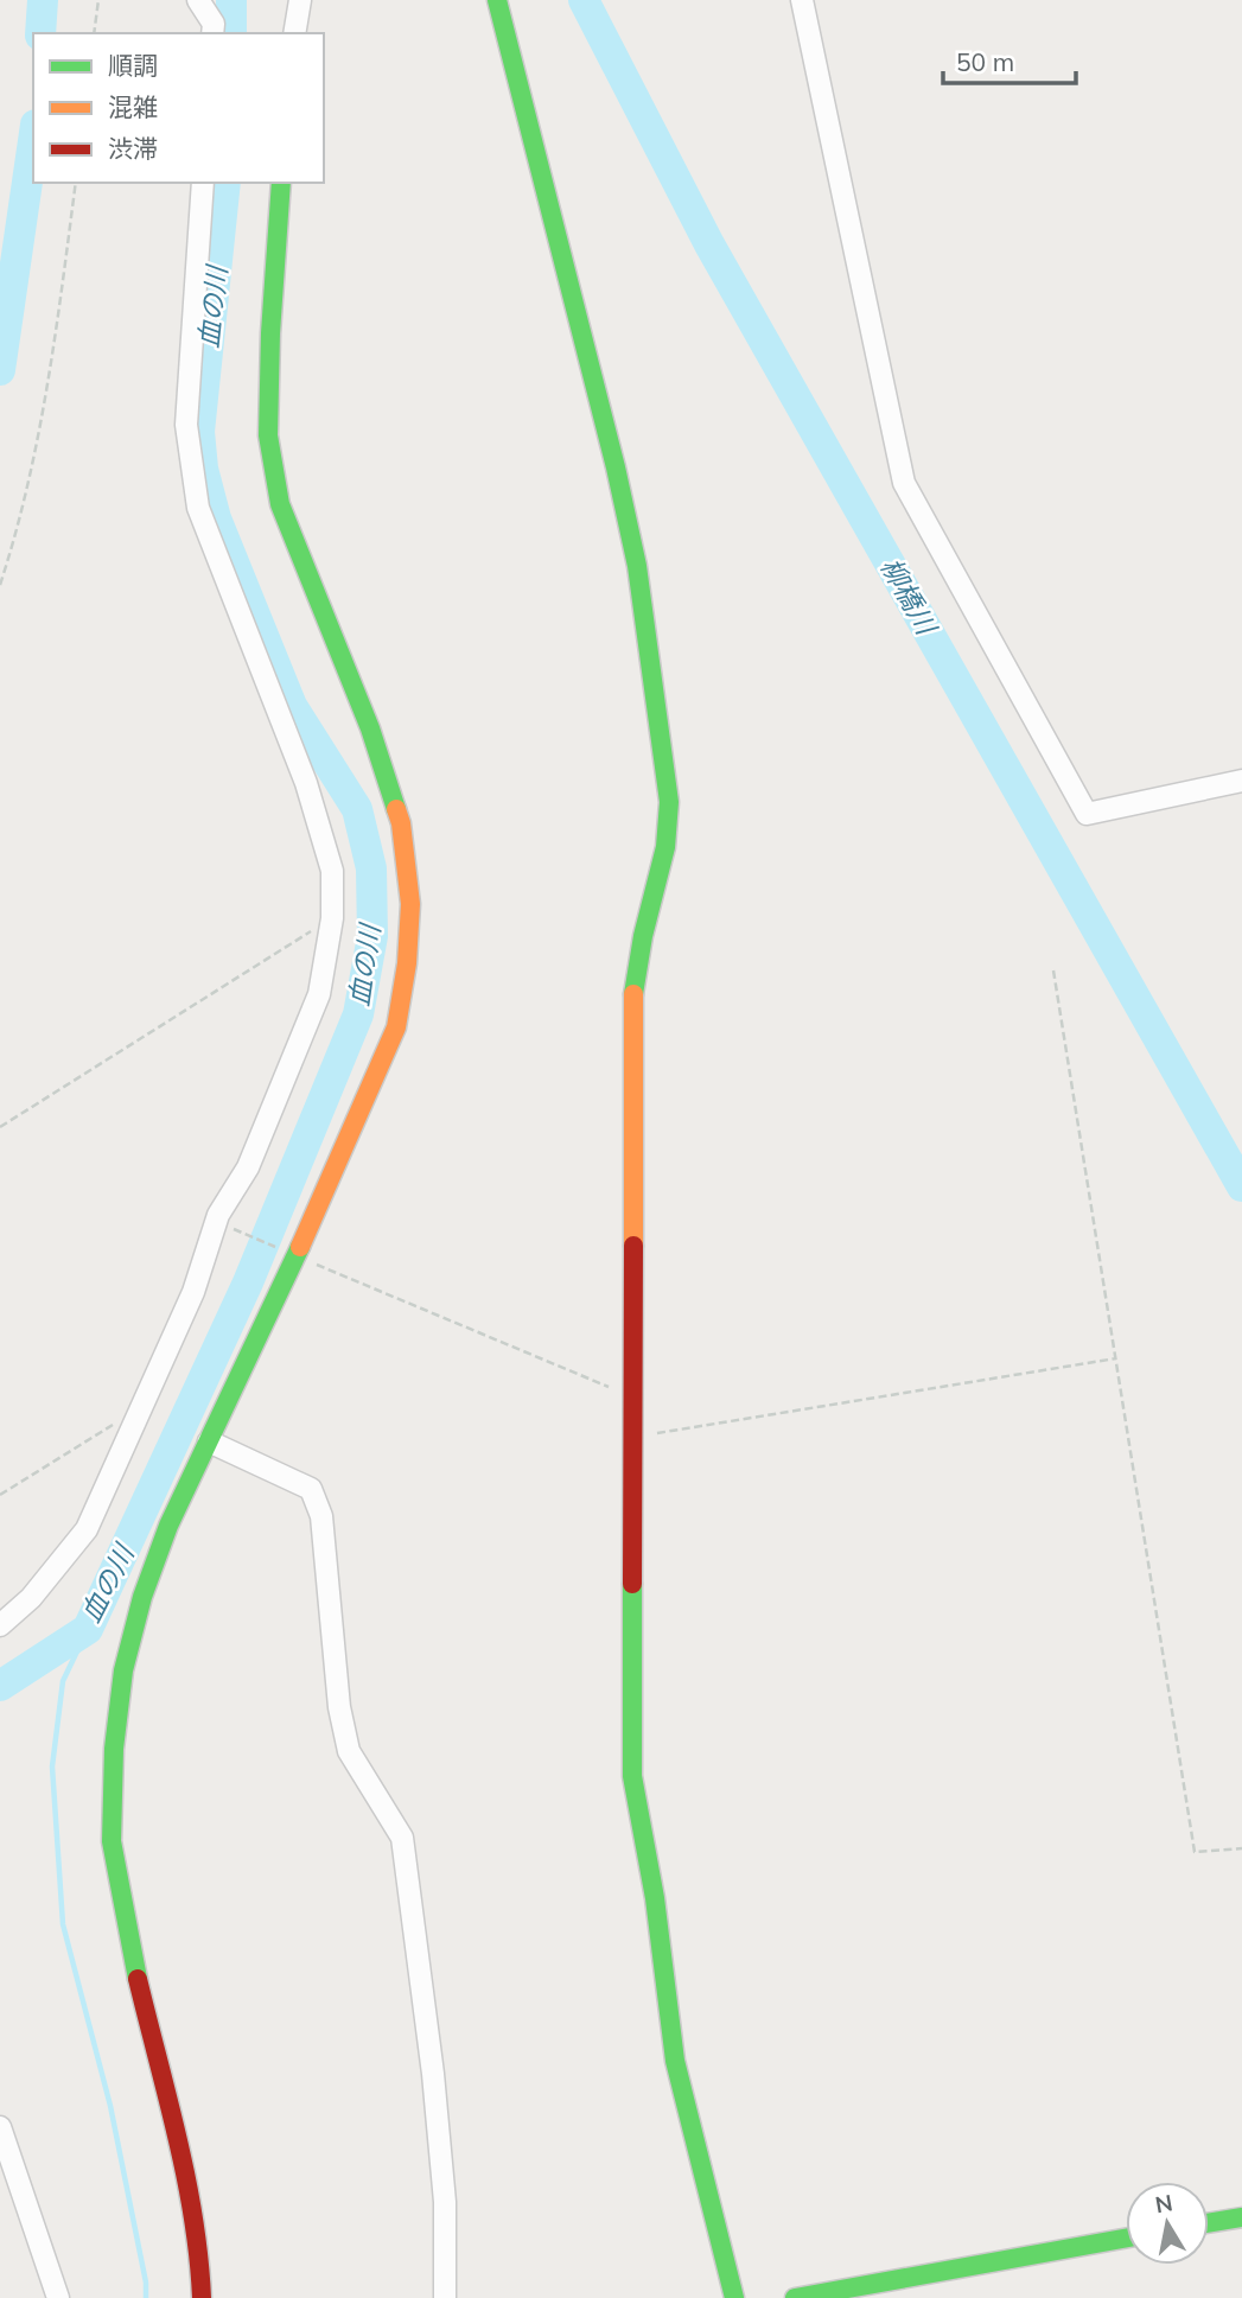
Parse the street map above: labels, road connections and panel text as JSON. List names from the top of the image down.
{
  "water": ["血の川", "柳橋川"],
  "legend": ["順調", "混雑", "渋滞"],
  "scale_bar": "50 m",
  "north": "top"
}
